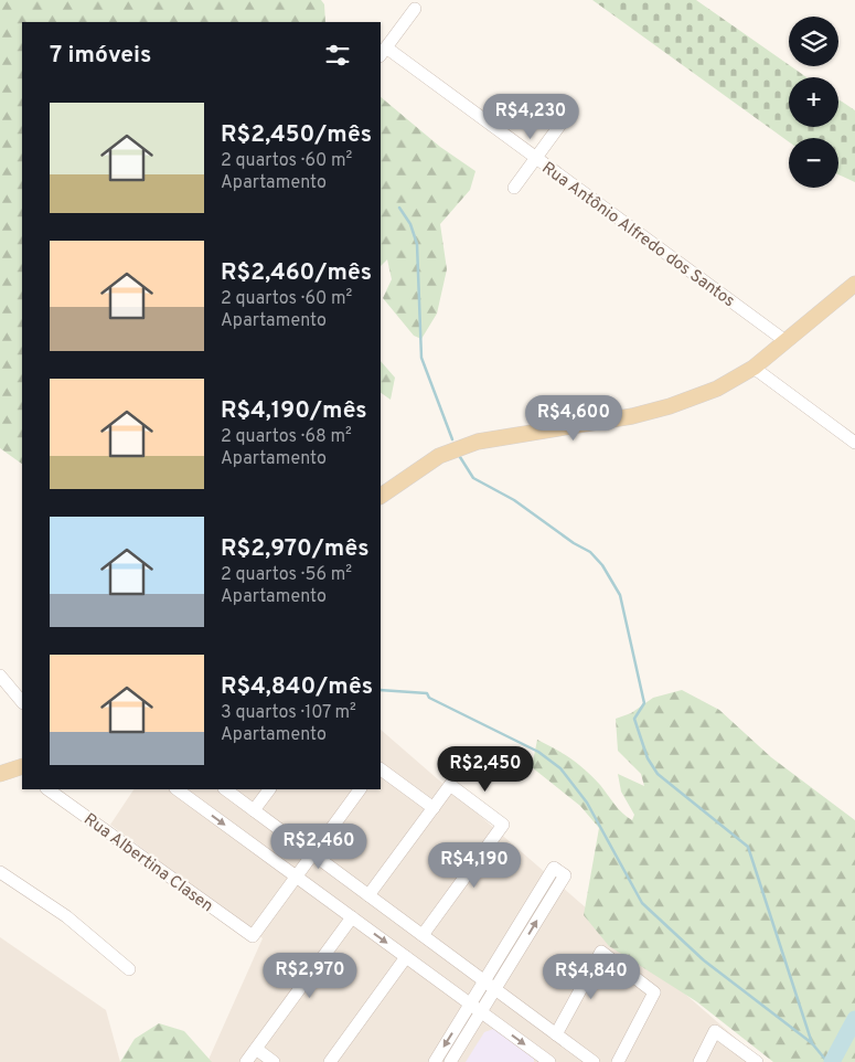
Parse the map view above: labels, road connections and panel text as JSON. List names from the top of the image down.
{
  "streets": {
    "street": ["Rua Antônio Alfredo dos Santos", "Rua Albertina Clasen"]
  },
  "page": {
    "map_buttons": ["+", "−"],
    "heading": "7 imóveis",
    "list": [
      {
        "name": "R$2,450/mês",
        "note": "2 quartos · 60 m² · Apartamento"
      },
      {
        "name": "R$2,460/mês",
        "note": "2 quartos · 60 m² · Apartamento"
      },
      {
        "name": "R$4,190/mês",
        "note": "2 quartos · 68 m² · Apartamento"
      },
      {
        "name": "R$2,970/mês",
        "note": "2 quartos · 56 m² · Apartamento"
      },
      {
        "name": "R$4,840/mês",
        "note": "3 quartos · 107 m² · Apartamento"
      }
    ],
    "price": [
      "R$4,230",
      "R$4,600",
      "R$2,450",
      "R$2,460",
      "R$4,190",
      "R$2,970",
      "R$4,840"
    ]
  }
}
